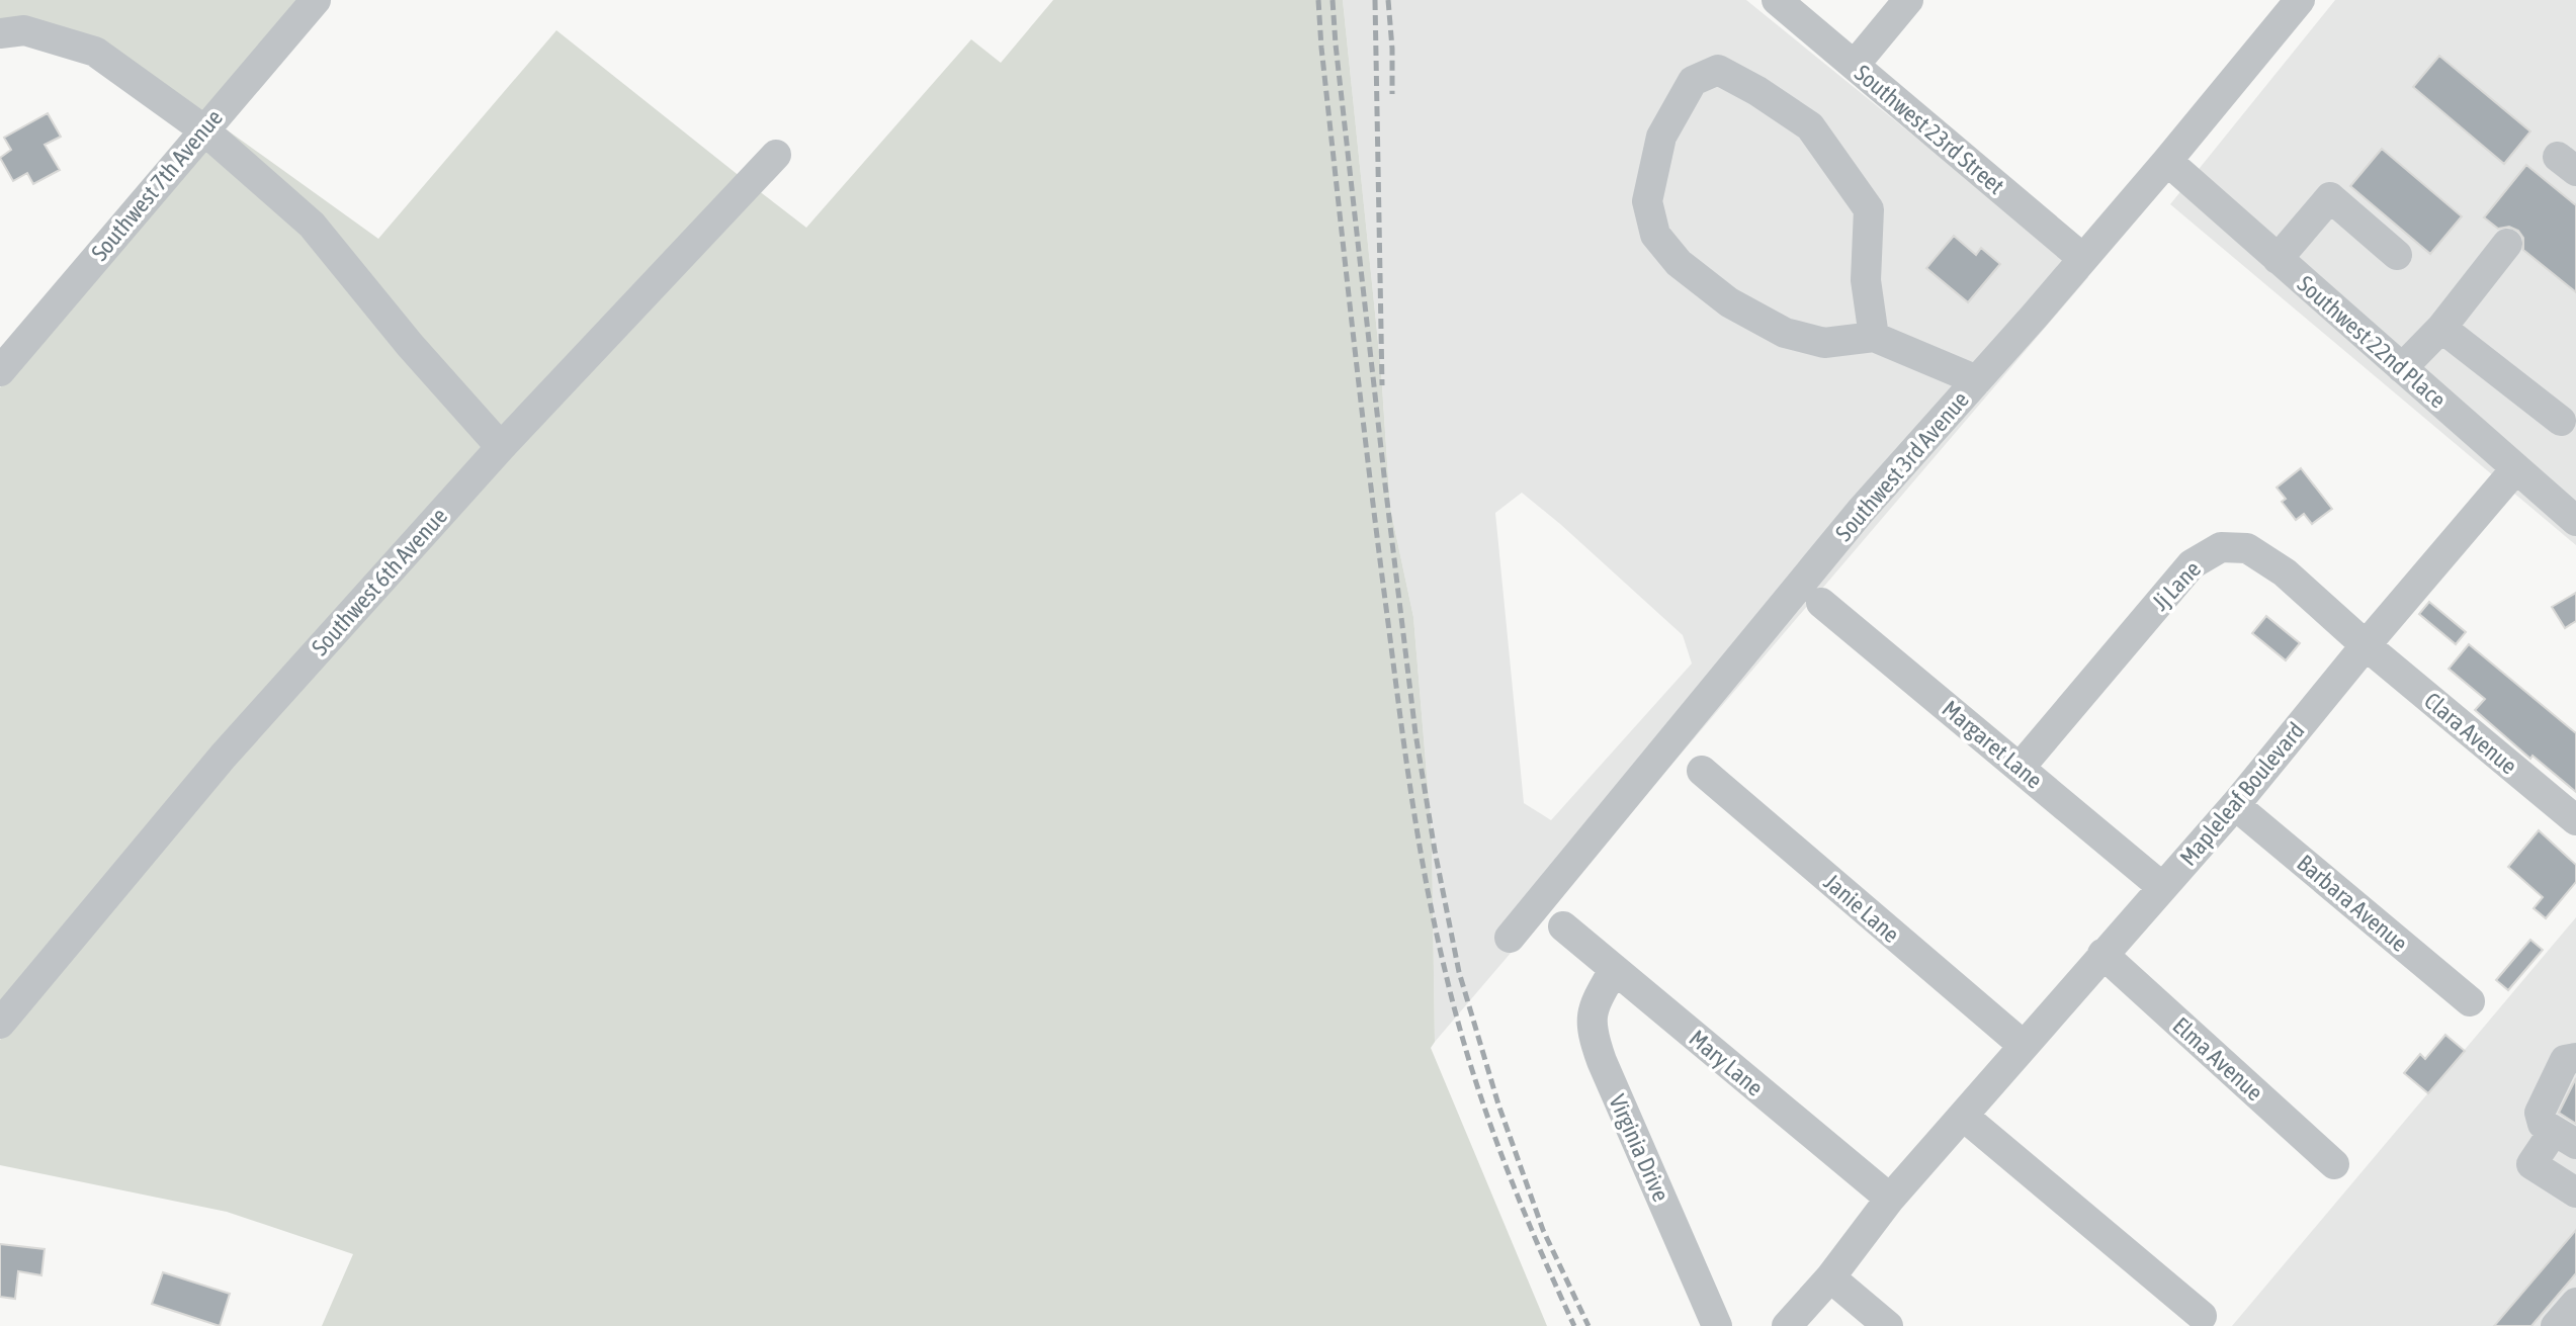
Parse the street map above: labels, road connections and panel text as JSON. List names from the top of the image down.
{
  "streets": {
    "street": [
      "Southwest 23rd Street",
      "Southwest 7th Avenue",
      "Southwest 22nd Place",
      "Southwest 3rd Avenue",
      "Southwest 6th Avenue",
      "Jj Lane",
      "Clara Avenue",
      "Margaret Lane",
      "Mapleleaf Boulevard",
      "Barbara Avenue",
      "Janie Lane",
      "Elma Avenue",
      "Mary Lane",
      "Virginia Drive"
    ]
  },
  "crossings": [
    ["Southwest 23rd Street", "Southwest 3rd Avenue"],
    ["Southwest 22nd Place", "Southwest 3rd Avenue"],
    ["Southwest 22nd Place", "Mapleleaf Boulevard"],
    ["Jj Lane", "Clara Avenue"],
    ["Jj Lane", "Margaret Lane"],
    ["Jj Lane", "Mapleleaf Boulevard"],
    ["Clara Avenue", "Mapleleaf Boulevard"],
    ["Margaret Lane", "Mapleleaf Boulevard"],
    ["Mapleleaf Boulevard", "Barbara Avenue"],
    ["Mapleleaf Boulevard", "Janie Lane"],
    ["Mapleleaf Boulevard", "Elma Avenue"],
    ["Mapleleaf Boulevard", "Mary Lane"],
    ["Mary Lane", "Virginia Drive"]
  ]
}
